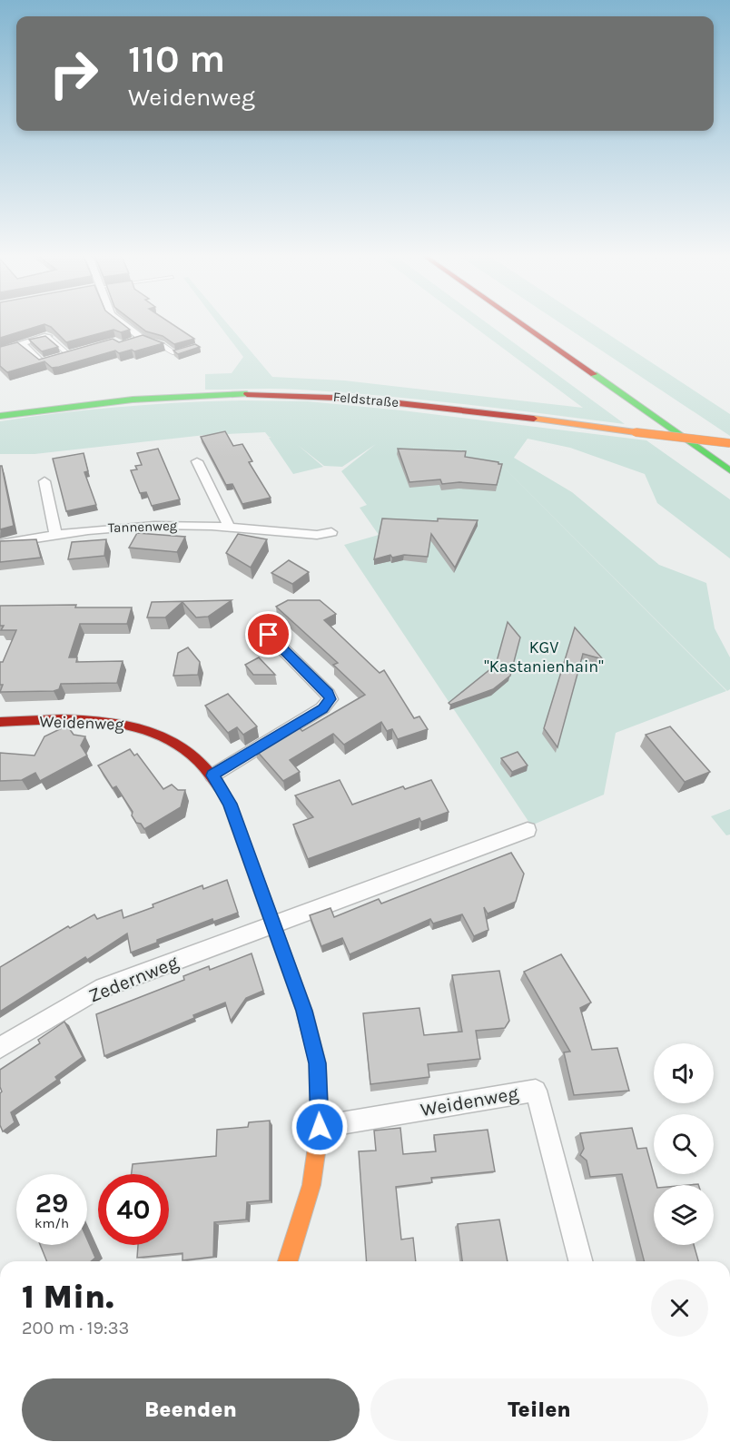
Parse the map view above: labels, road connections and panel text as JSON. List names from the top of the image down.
{
  "streets": {
    "main road": ["Feldstraße", "Weidenweg"],
    "street": ["Tannenweg", "Zedernweg"]
  },
  "crossings": [
    ["Weidenweg", "Zedernweg"]
  ],
  "parks": ["KGV \"Kastanienhain\""],
  "page": {
    "turn": ["110 m", "Weidenweg"],
    "speed": "29 km/h",
    "limit": "40",
    "heading": ["1 Min.", "200 m · 19:33"],
    "buttons": ["Beenden", "Teilen"]
  }
}
